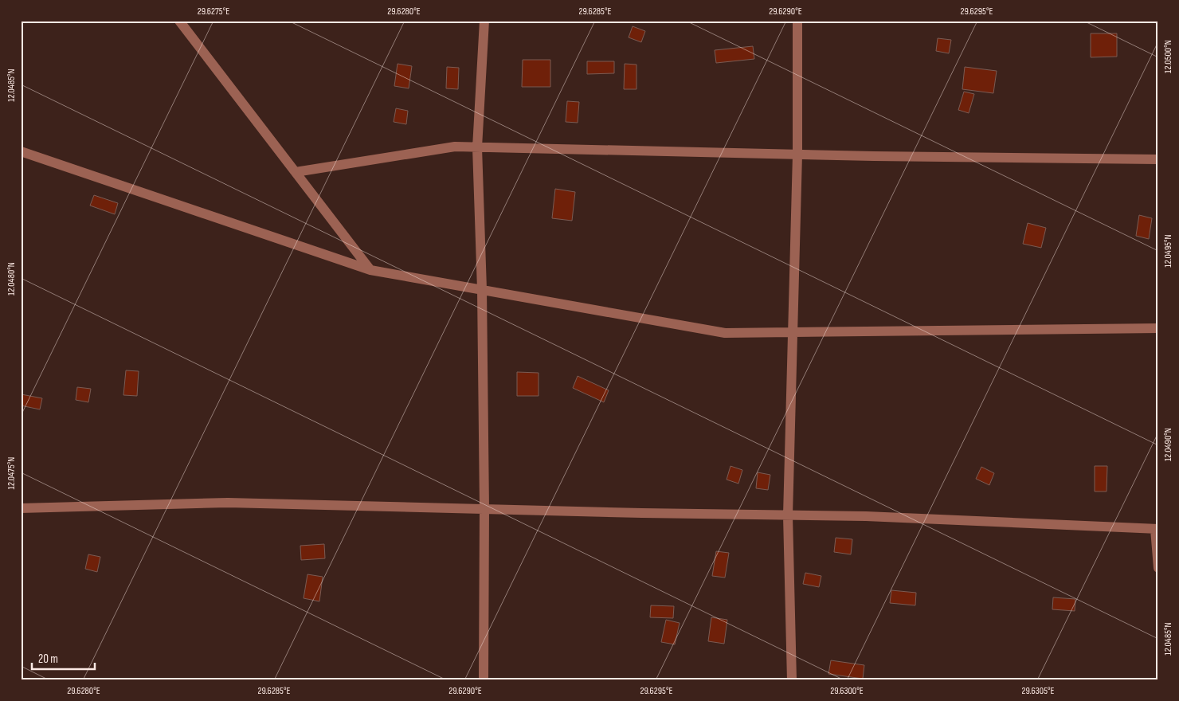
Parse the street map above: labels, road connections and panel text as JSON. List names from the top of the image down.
{
  "scale_bar": "20 m",
  "coordinates": [
    "29.6275°E",
    "29.6280°E",
    "29.6285°E",
    "29.6290°E",
    "29.6295°E",
    "12.0500°N",
    "12.0485°N",
    "12.0495°N",
    "12.0480°N",
    "12.0490°N",
    "12.0475°N",
    "29.6300°E",
    "29.6305°E"
  ]
}
